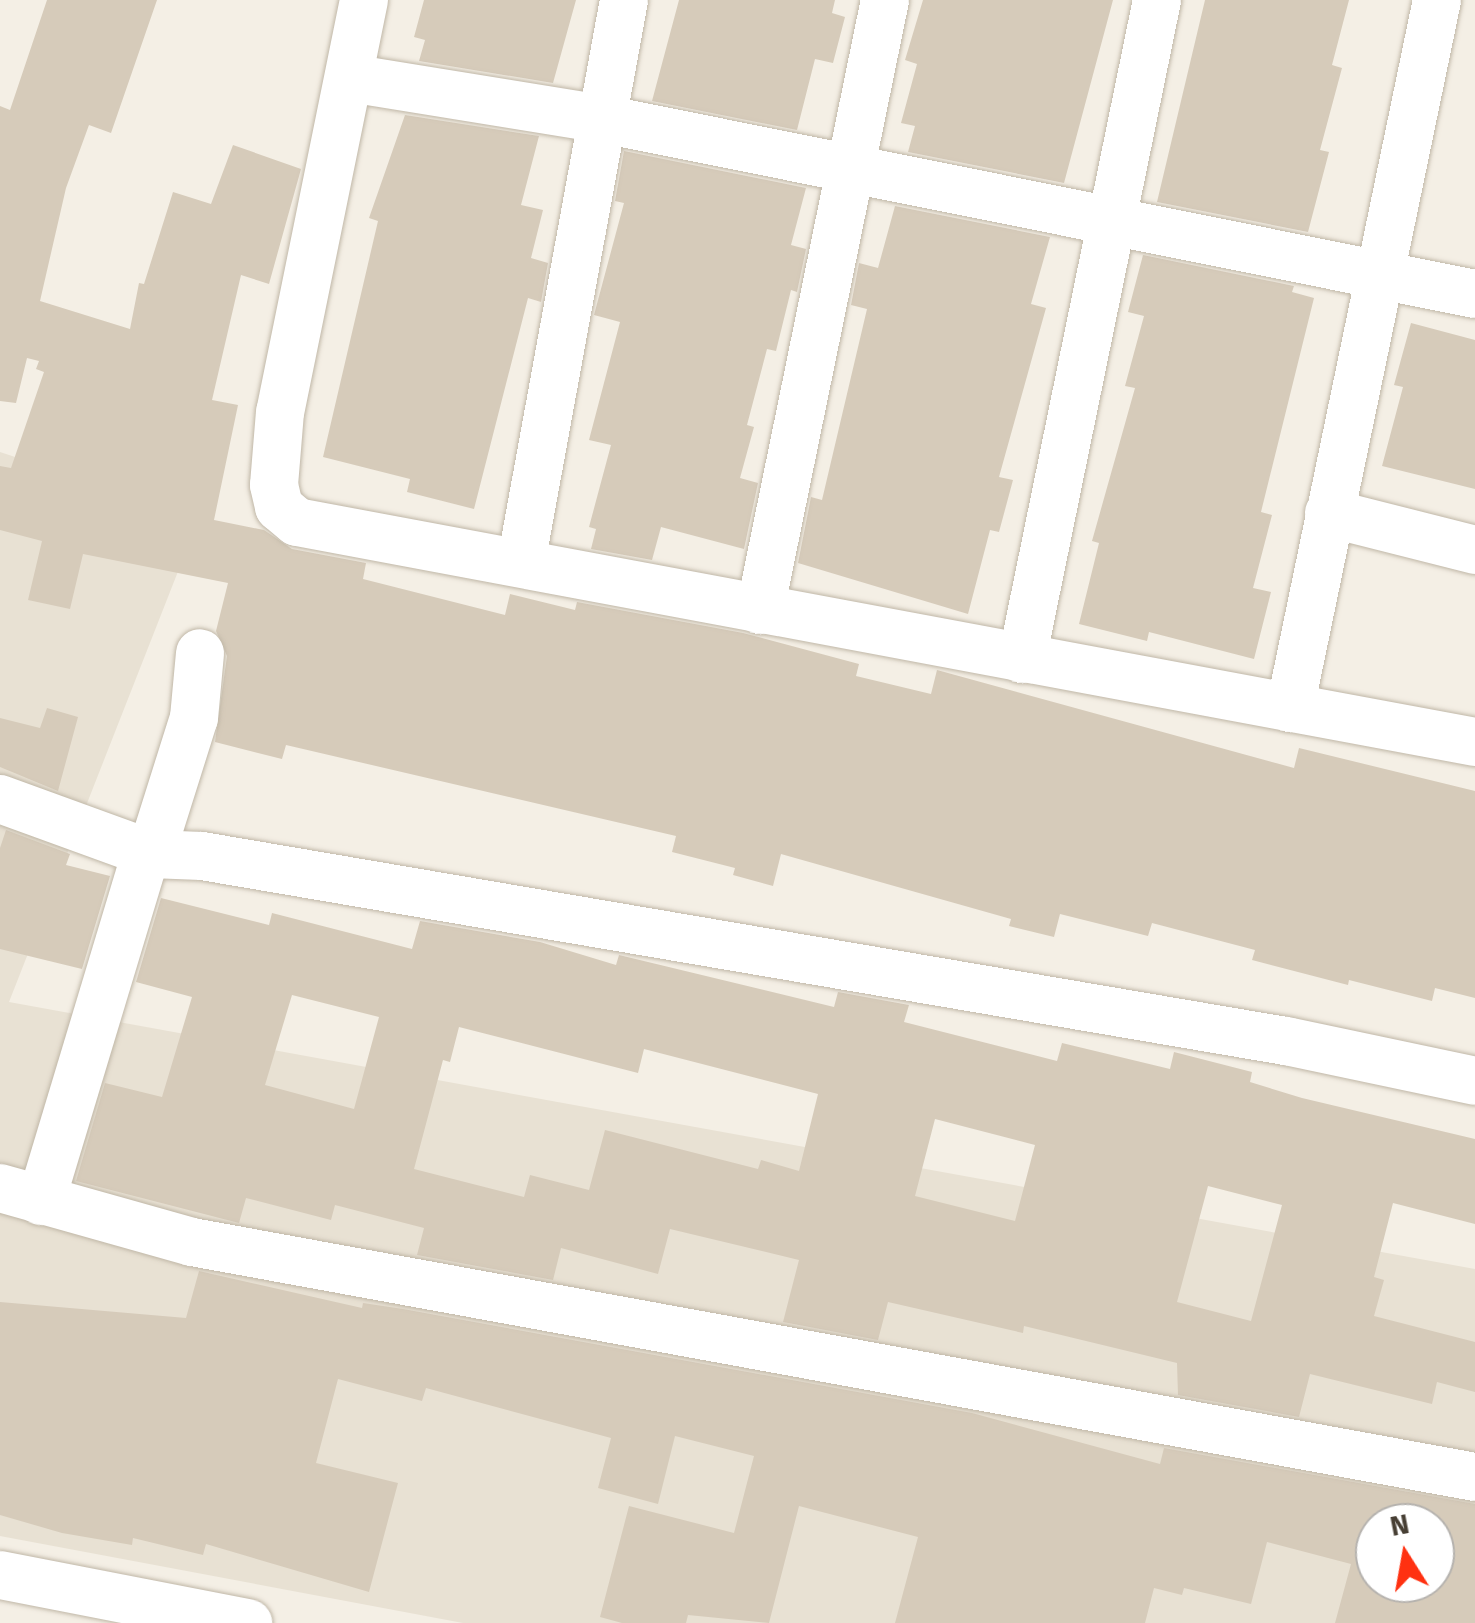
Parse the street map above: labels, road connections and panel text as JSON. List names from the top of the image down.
{
  "north": "top"
}
